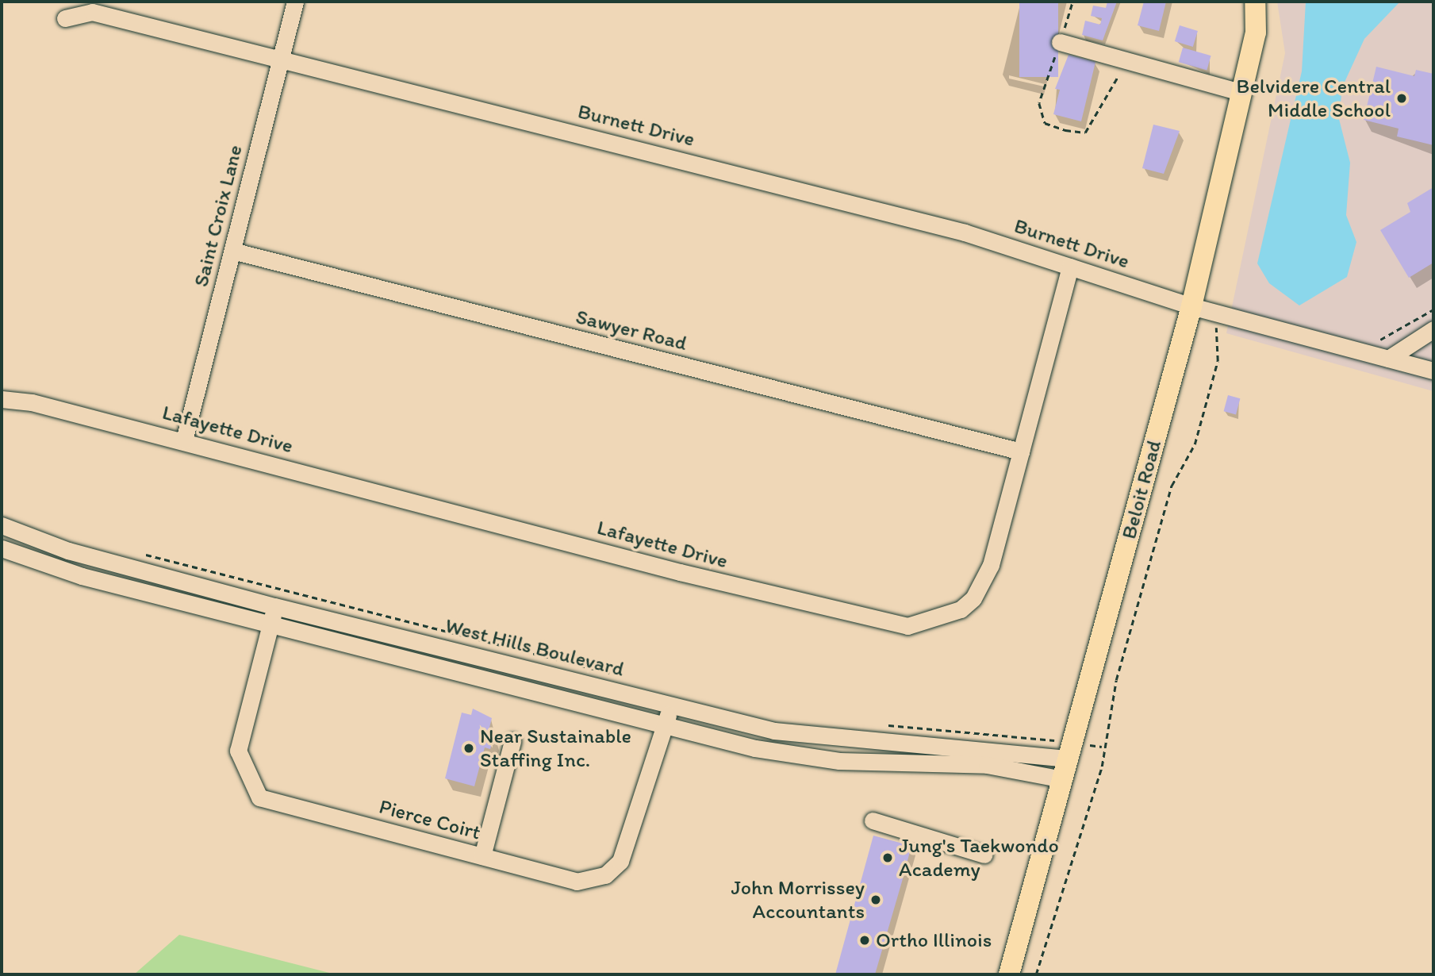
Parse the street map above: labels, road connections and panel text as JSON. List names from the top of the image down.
{
  "streets": {
    "main road": ["Beloit Road"],
    "street": [
      "Burnett Drive",
      "Saint Croix Lane",
      "Sawyer Road",
      "Lafayette Drive",
      "West Hills Boulevard",
      "Pierce Coirt"
    ]
  },
  "crossings": [
    ["Burnett Drive", "Saint Croix Lane"],
    ["Burnett Drive", "Lafayette Drive"],
    ["Burnett Drive", "Beloit Road"],
    ["Saint Croix Lane", "Sawyer Road"],
    ["Saint Croix Lane", "Lafayette Drive"],
    ["Sawyer Road", "Lafayette Drive"],
    ["Beloit Road", "West Hills Boulevard"],
    ["West Hills Boulevard", "Pierce Coirt"]
  ],
  "places": [
    "Belvidere Central Middle School",
    "Near Sustainable Staffing Inc.",
    "Jung's Taekwondo Academy",
    "John Morrissey Accountants",
    "Ortho Illinois"
  ]
}
